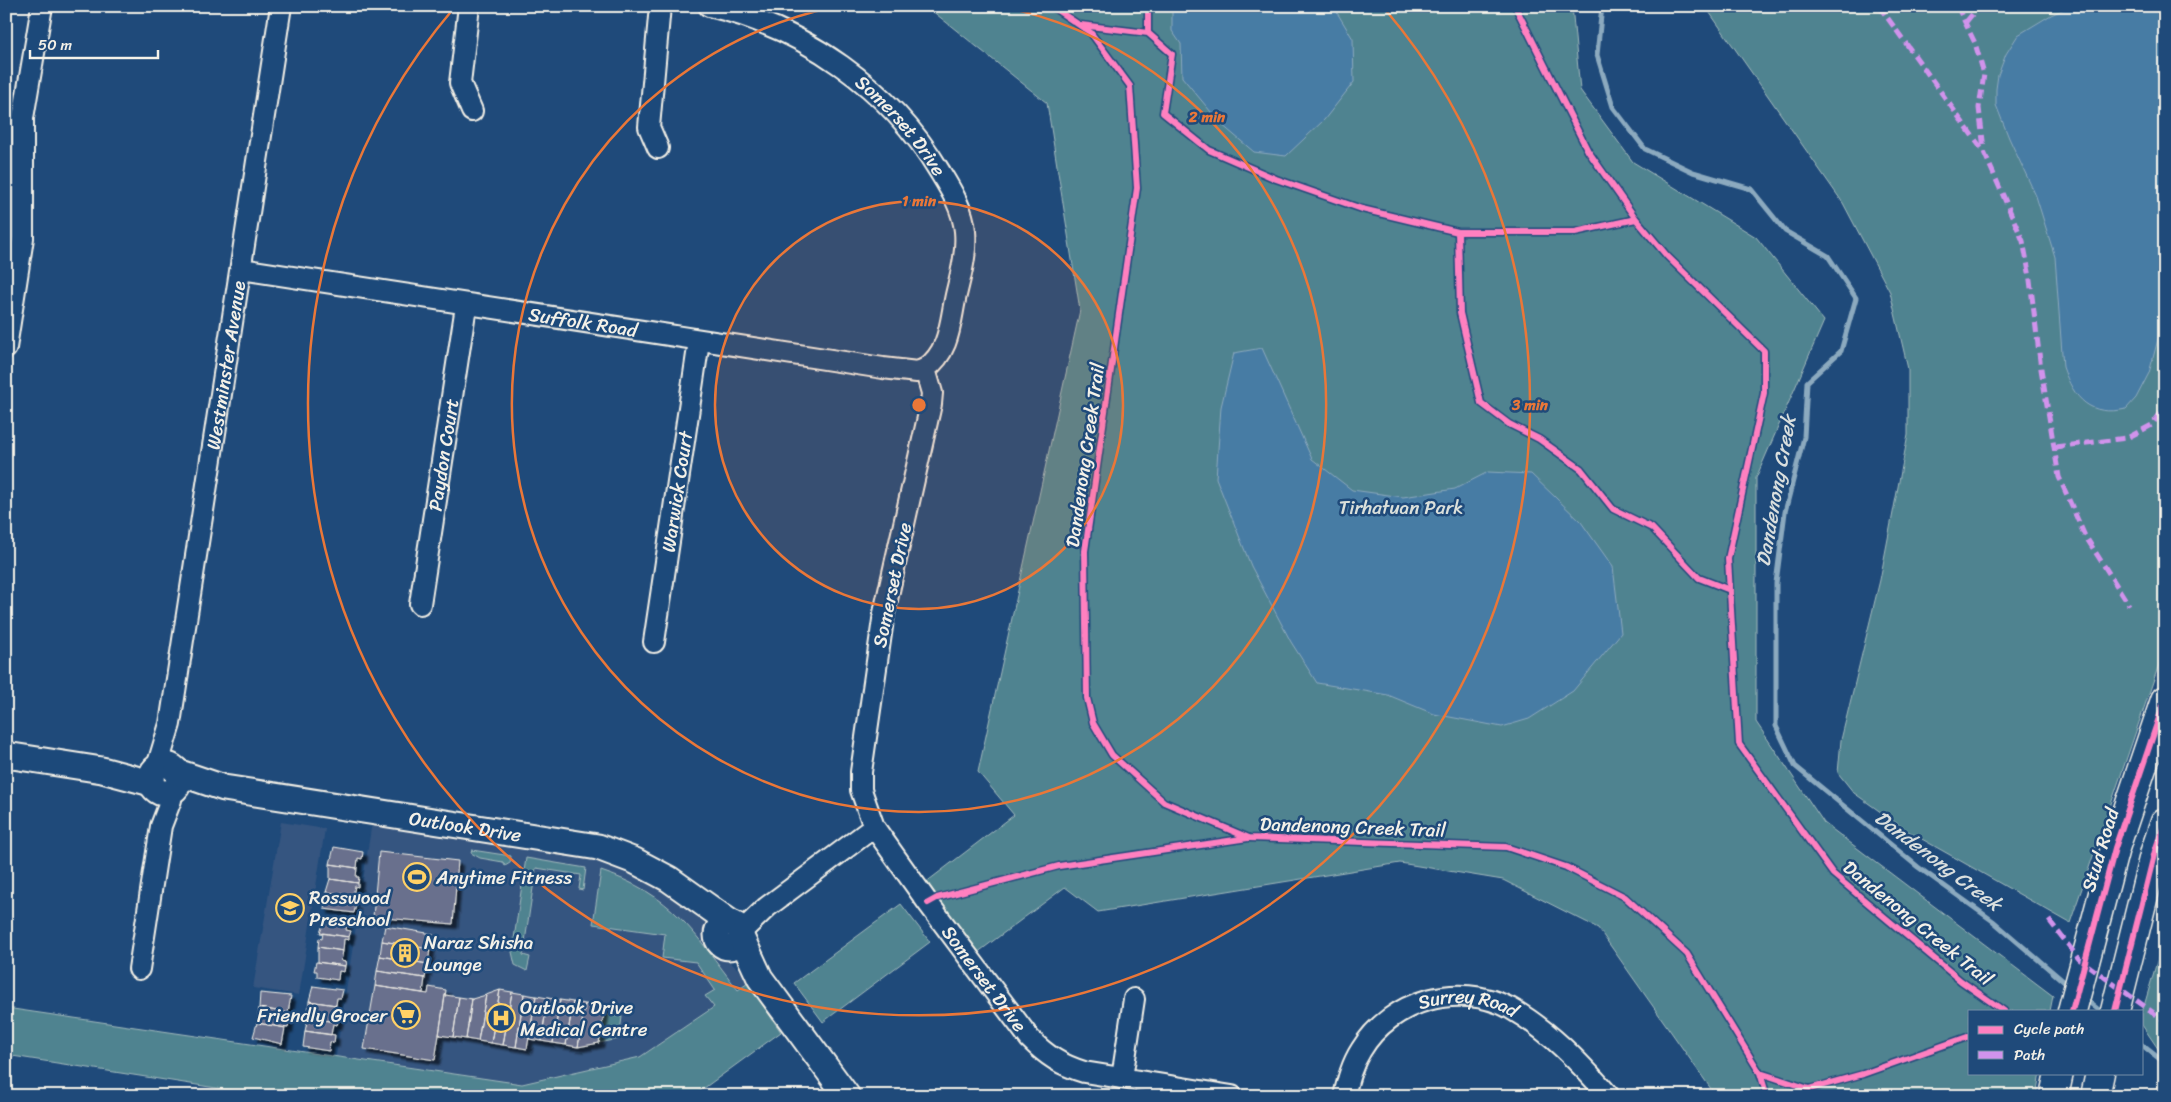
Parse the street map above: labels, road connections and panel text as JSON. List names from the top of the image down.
{
  "streets": {
    "highway": ["Stud Road"],
    "street": [
      "Somerset Drive",
      "Suffolk Road",
      "Westminster Avenue",
      "Paydon Court",
      "Warwick Court",
      "Outlook Drive",
      "Surrey Road"
    ],
    "cycle path": ["Dandenong Creek Trail"]
  },
  "crossings": [
    ["Somerset Drive", "Suffolk Road"],
    ["Suffolk Road", "Westminster Avenue"],
    ["Suffolk Road", "Paydon Court"],
    ["Suffolk Road", "Warwick Court"],
    ["Westminster Avenue", "Outlook Drive"]
  ],
  "water": ["Dandenong Creek"],
  "parks": ["Tirhatuan Park"],
  "places": {
    "sports": ["Anytime Fitness"],
    "school or university": ["Rosswood Preschool"],
    "building": ["Naraz Shisha Lounge"],
    "supermarket": ["Friendly Grocer"],
    "hospital": ["Outlook Drive Medical Centre"]
  },
  "legend": ["Cycle path", "Path"],
  "scale_bar": "50 m",
  "rings": ["2 min", "1 min", "3 min"]
}
